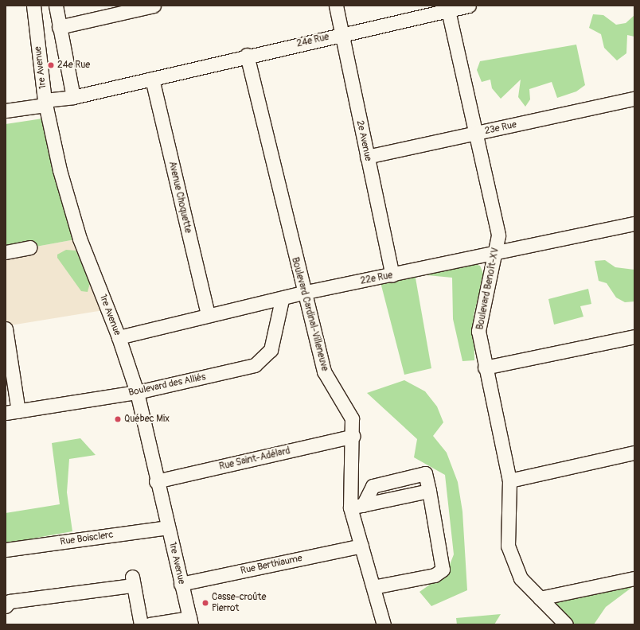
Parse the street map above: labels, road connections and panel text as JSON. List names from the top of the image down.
{
  "streets": {
    "street": [
      "24e Rue",
      "1re Avenue",
      "23e Rue",
      "2e Avenue",
      "Avenue Choquette",
      "22e Rue",
      "Boulevard Benoît-XV",
      "Boulevard Cardinal-Villeneuve",
      "Boulevard des Alliés",
      "Rue Saint-Adélard",
      "Rue Boisclerc",
      "Rue Berthiaume"
    ]
  },
  "crossings": [
    ["24e Rue", "1re Avenue"],
    ["24e Rue", "2e Avenue"],
    ["24e Rue", "Avenue Choquette"],
    ["24e Rue", "Boulevard Benoît-XV"],
    ["24e Rue", "Boulevard Cardinal-Villeneuve"],
    ["1re Avenue", "22e Rue"],
    ["1re Avenue", "Boulevard des Alliés"],
    ["1re Avenue", "Rue Saint-Adélard"],
    ["1re Avenue", "Rue Boisclerc"],
    ["1re Avenue", "Rue Berthiaume"],
    ["23e Rue", "2e Avenue"],
    ["23e Rue", "Boulevard Benoît-XV"],
    ["2e Avenue", "22e Rue"],
    ["Avenue Choquette", "22e Rue"],
    ["22e Rue", "Boulevard Benoît-XV"],
    ["22e Rue", "Boulevard Cardinal-Villeneuve"],
    ["22e Rue", "Boulevard des Alliés"],
    ["Boulevard Cardinal-Villeneuve", "Rue Saint-Adélard"],
    ["Boulevard Cardinal-Villeneuve", "Rue Berthiaume"]
  ],
  "places": ["24e Rue", "Québec Mix", "Casse-croûte Pierrot"]
}
